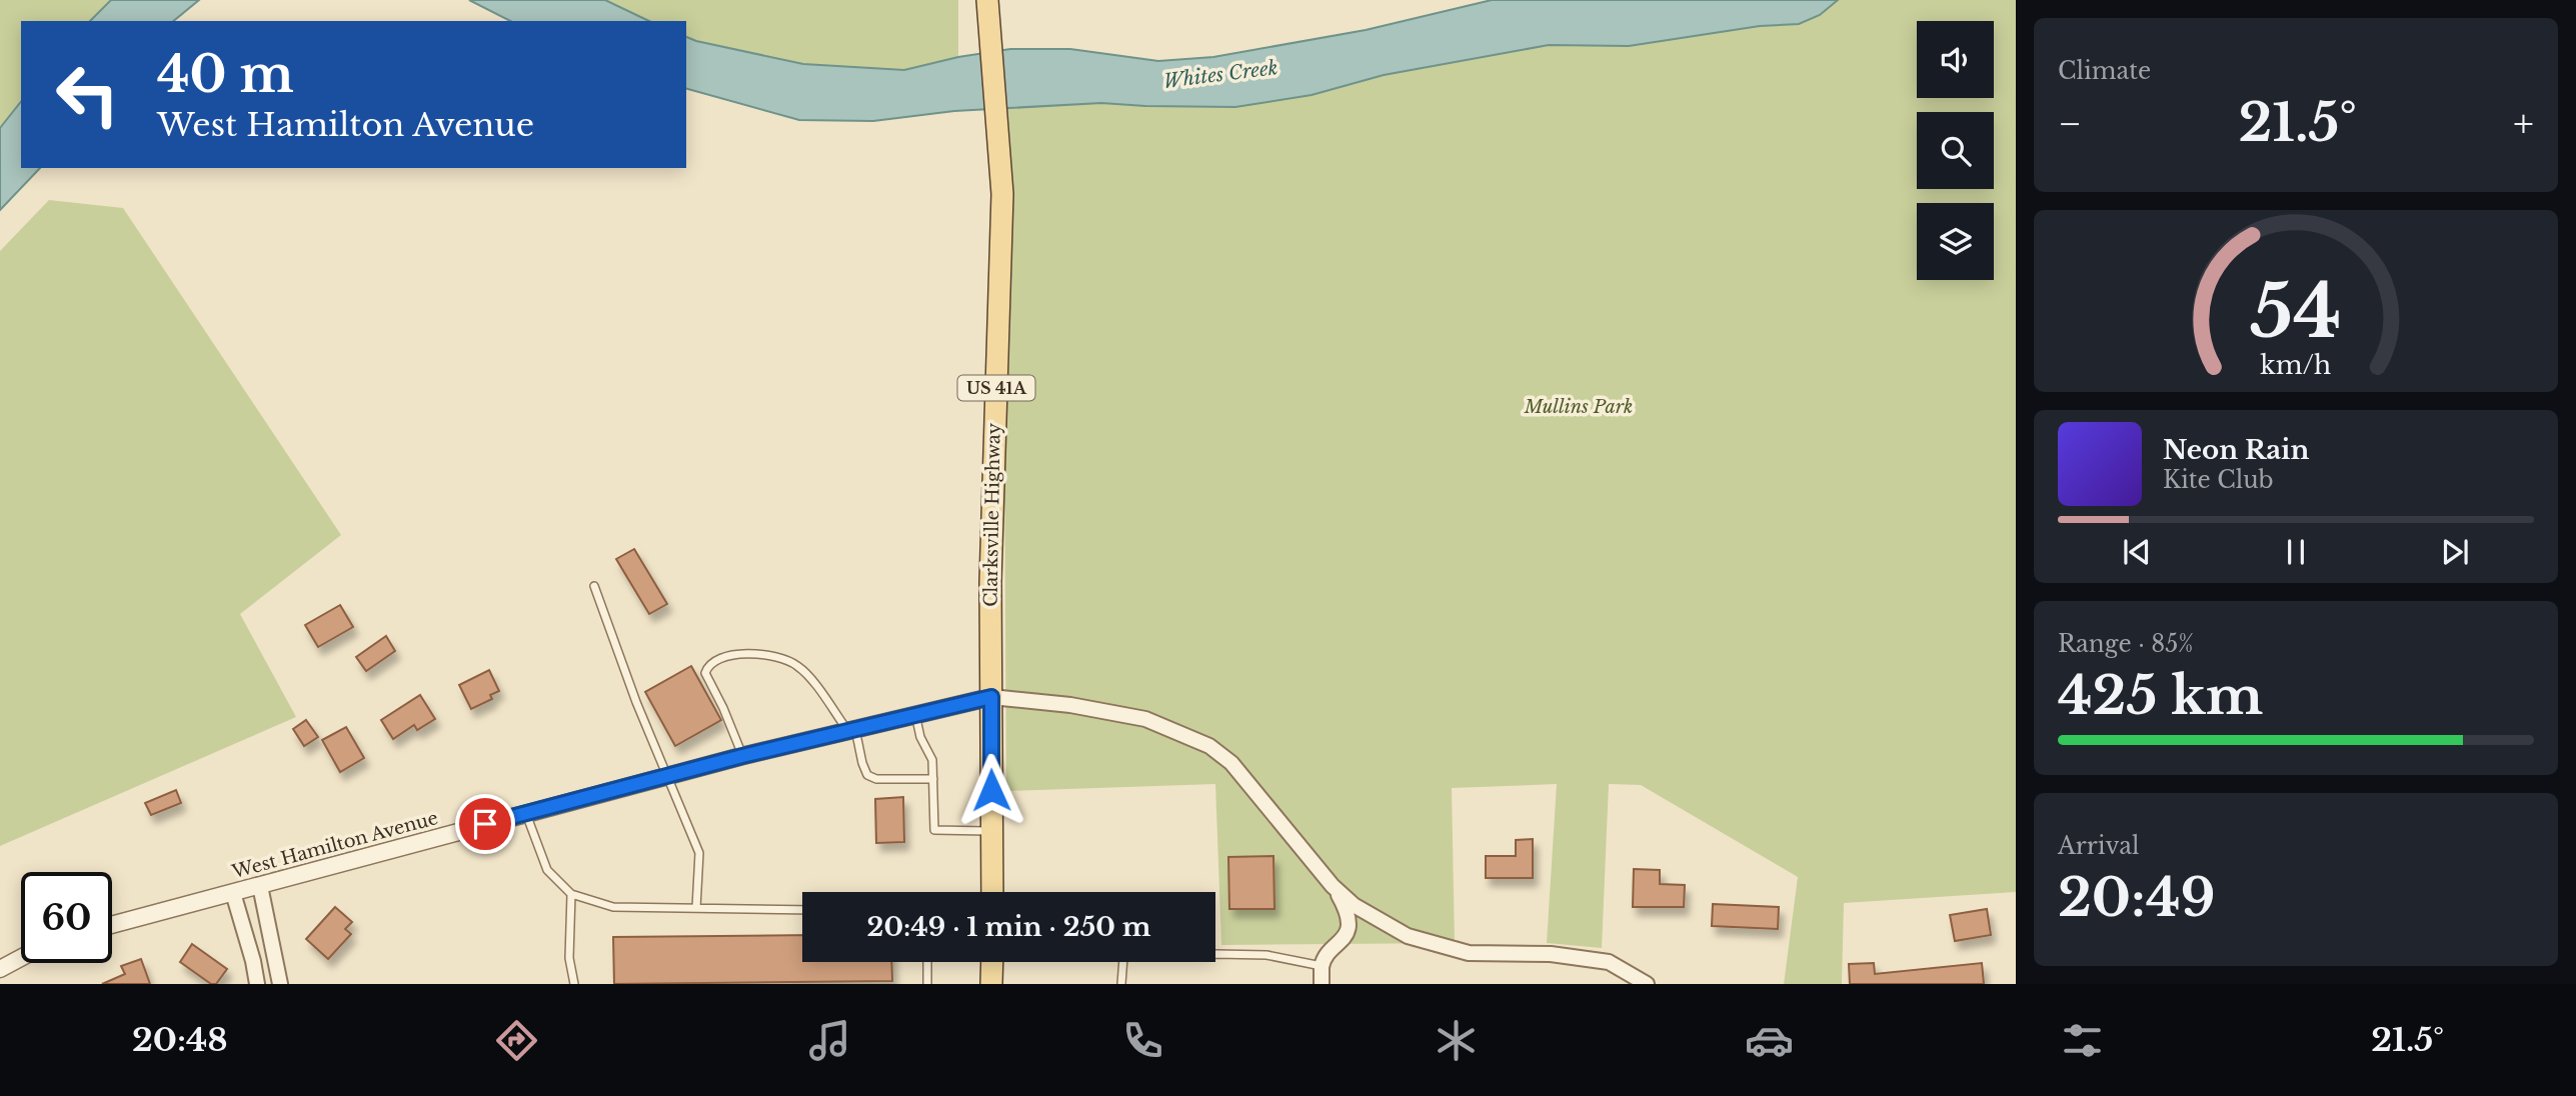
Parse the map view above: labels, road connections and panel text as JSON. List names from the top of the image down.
{
  "streets": {
    "main road": ["US 41A", "Clarksville Highway"],
    "street": ["West Hamilton Avenue"]
  },
  "crossings": [
    ["Clarksville Highway", "West Hamilton Avenue"]
  ],
  "water": ["Whites Creek"],
  "parks": ["Mullins Park"],
  "page": {
    "tile": [
      "Climate",
      ["Range · 85%", "425 km"],
      ["Arrival", "20:49"]
    ],
    "turn": ["40 m", "West Hamilton Avenue"],
    "heat": ["−", "21.5°", "+"],
    "song": ["Neon Rain", "Kite Club"],
    "limit": "60",
    "trip": "20:49 · 1 min · 250 m",
    "tabs": ["20:48", "21.5°"],
    "gauge": ["54", "km/h"]
  }
}
